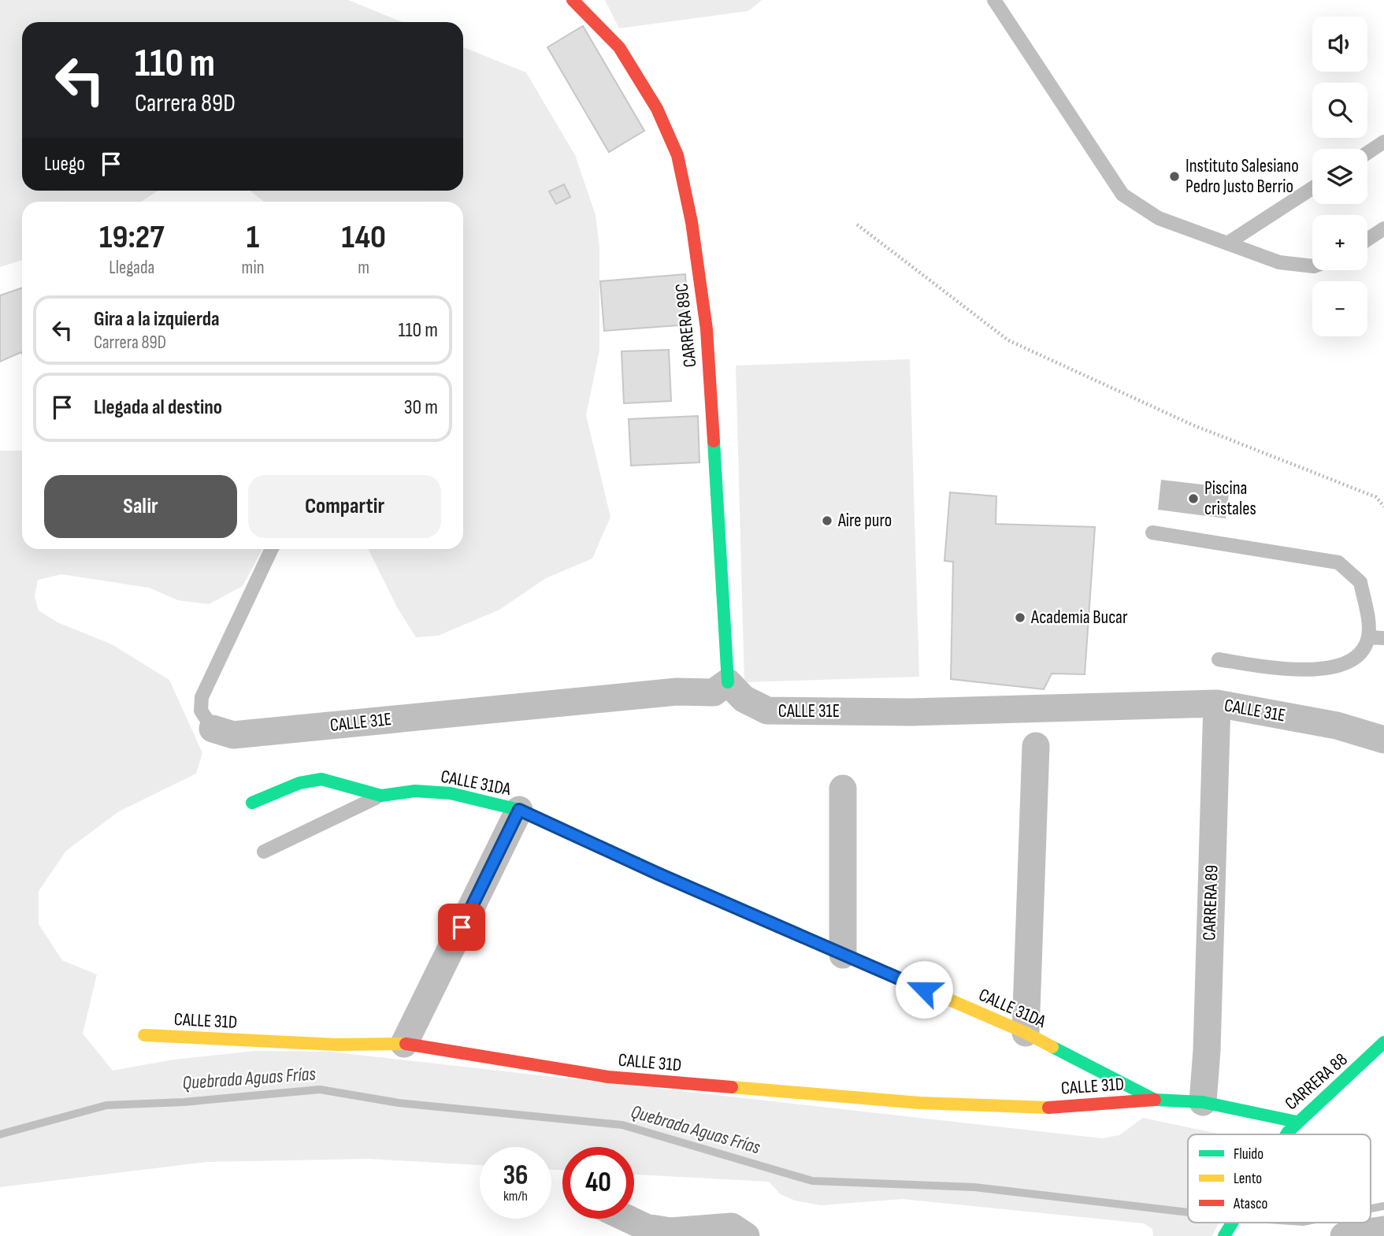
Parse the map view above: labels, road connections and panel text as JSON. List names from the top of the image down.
{
  "streets": {
    "street": [
      "CARRERA 89C",
      "CALLE 31E",
      "CALLE 31DA",
      "CARRERA 89",
      "CALLE 31D",
      "CARRERA 88"
    ]
  },
  "crossings": [
    ["CARRERA 89C", "CALLE 31E"],
    ["CALLE 31E", "CARRERA 89"],
    ["CALLE 31DA", "CARRERA 89"],
    ["CALLE 31DA", "CALLE 31D"],
    ["CALLE 31DA", "CARRERA 88"]
  ],
  "water": ["Quebrada Aguas Frías"],
  "places": [
    "Instituto Salesiano Pedro Justo Berrio",
    "Piscina cristales",
    "Aire puro",
    "Academia Bucar"
  ],
  "legend": ["Fluido", "Lento", "Atasco"],
  "page": {
    "map_buttons": ["+", "−"],
    "turn": ["110 m", "Carrera 89D"],
    "then": "Luego",
    "eta": [
      "19:27",
      "Llegada",
      "1",
      "min",
      "140",
      "m"
    ],
    "list": [
      {
        "name": "Gira a la izquierda",
        "note": "Carrera 89D",
        "value": "110 m"
      },
      {
        "name": "Llegada al destino",
        "value": "30 m"
      }
    ],
    "buttons": ["Salir", "Compartir"],
    "speed": "36 km/h",
    "limit": "40"
  }
}
